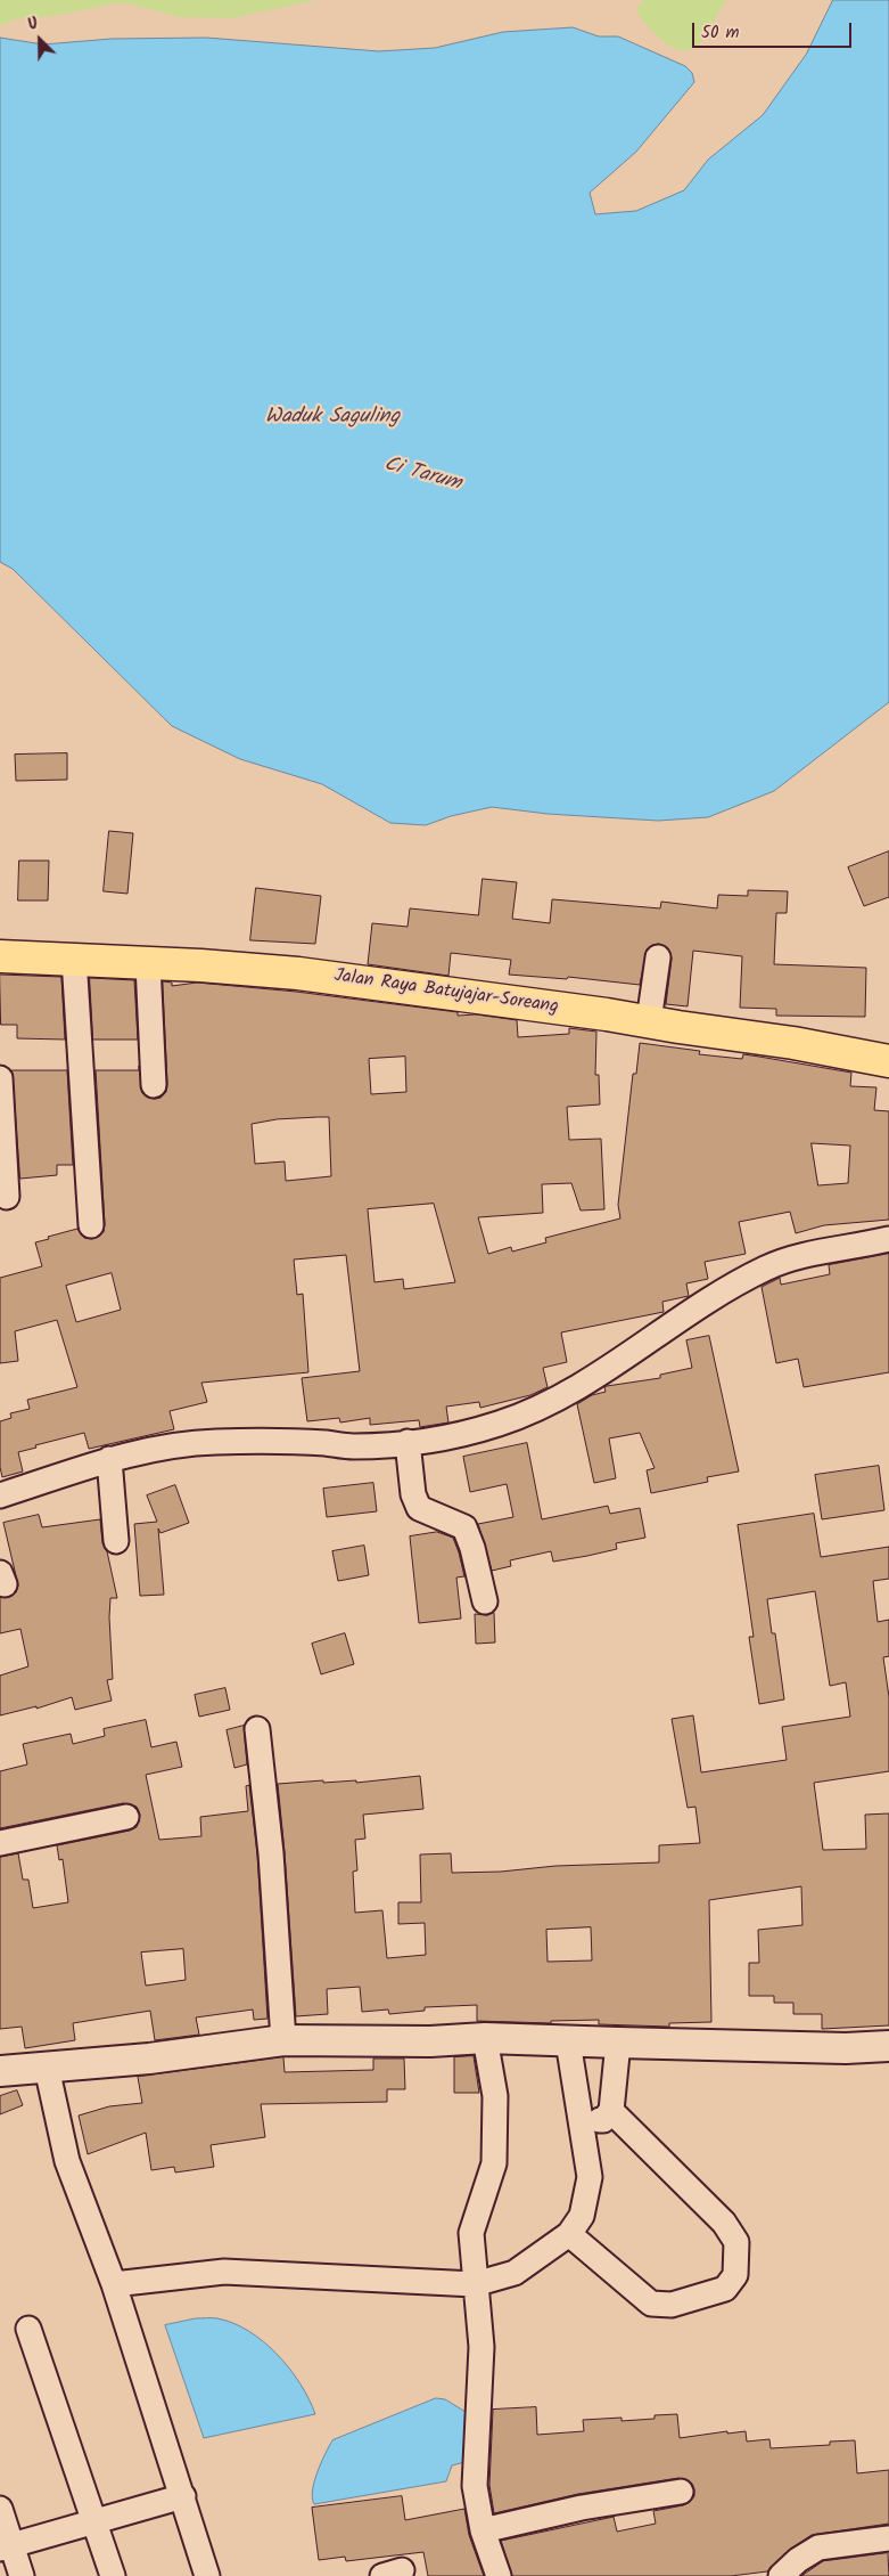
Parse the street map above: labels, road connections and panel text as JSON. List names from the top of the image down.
{
  "streets": {
    "highway": ["Jalan Raya Batujajar-Soreang"]
  },
  "water": ["Waduk Saguling", "Ci Tarum"],
  "scale_bar": "50 m",
  "north": "top left"
}
